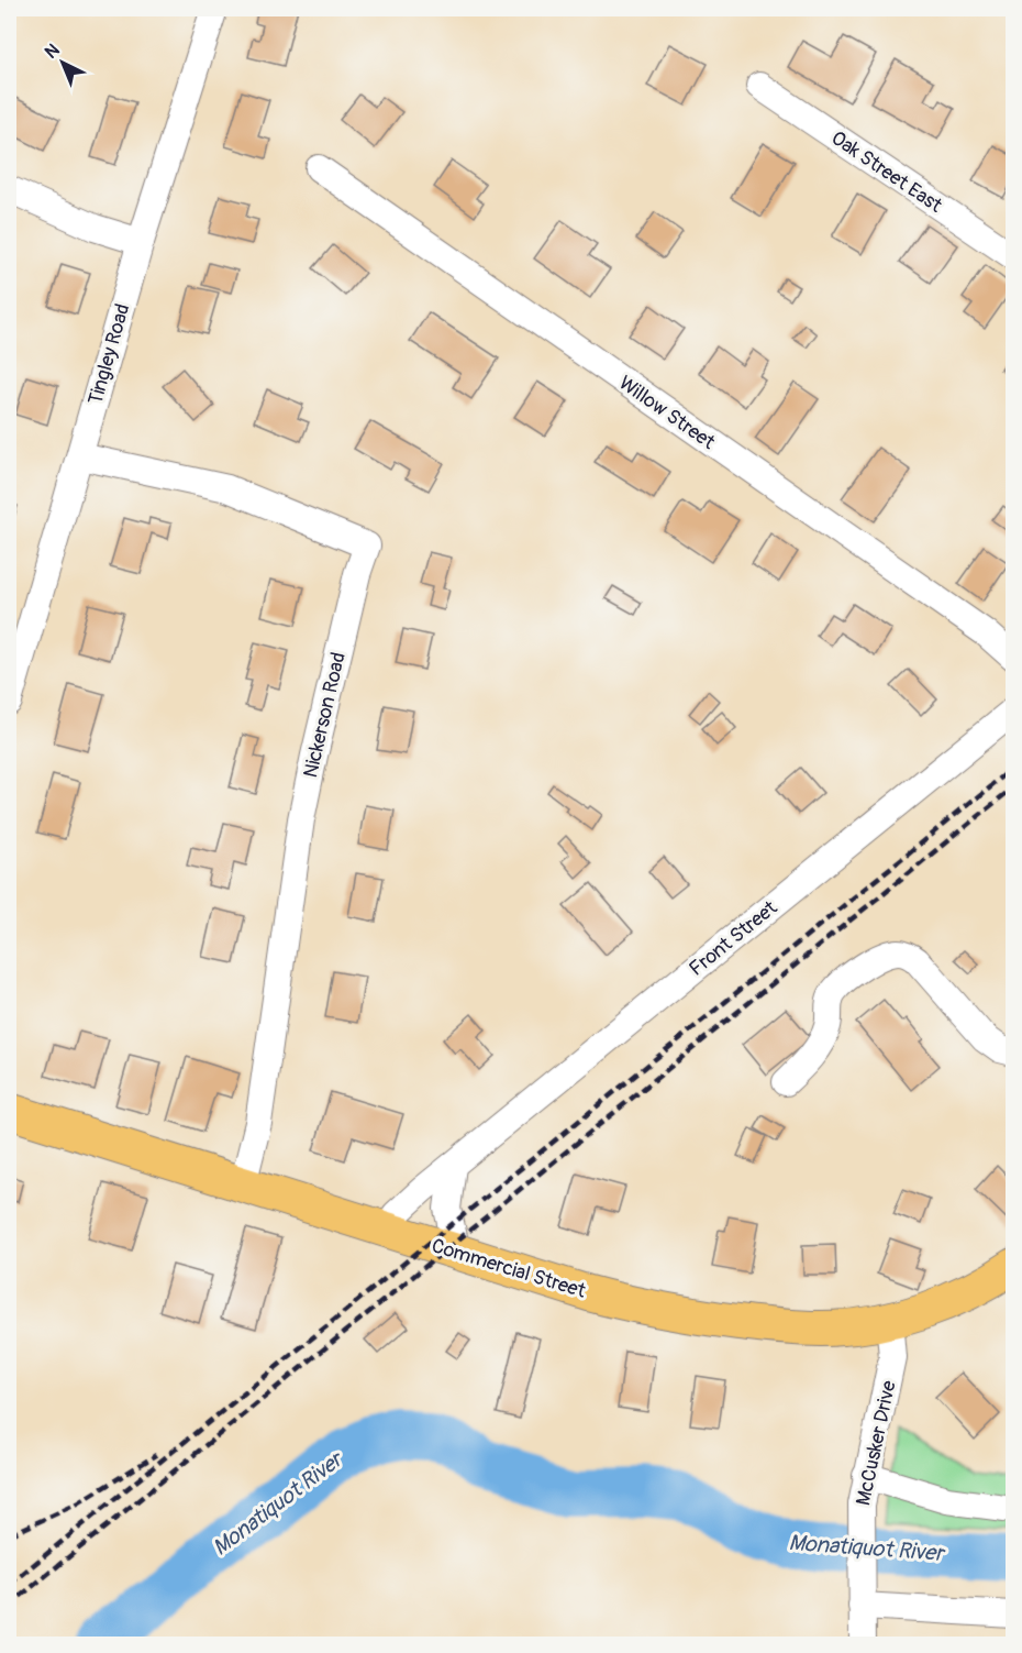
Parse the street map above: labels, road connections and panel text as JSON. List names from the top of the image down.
{
  "streets": {
    "main road": ["Commercial Street"],
    "street": [
      "Oak Street East",
      "Tingley Road",
      "Willow Street",
      "Nickerson Road",
      "Front Street",
      "McCusker Drive"
    ]
  },
  "crossings": [
    ["Tingley Road", "Nickerson Road"],
    ["Nickerson Road", "Commercial Street"],
    ["Front Street", "Commercial Street"],
    ["Commercial Street", "McCusker Drive"]
  ],
  "water": ["Monatiquot River"],
  "north": "top left"
}
